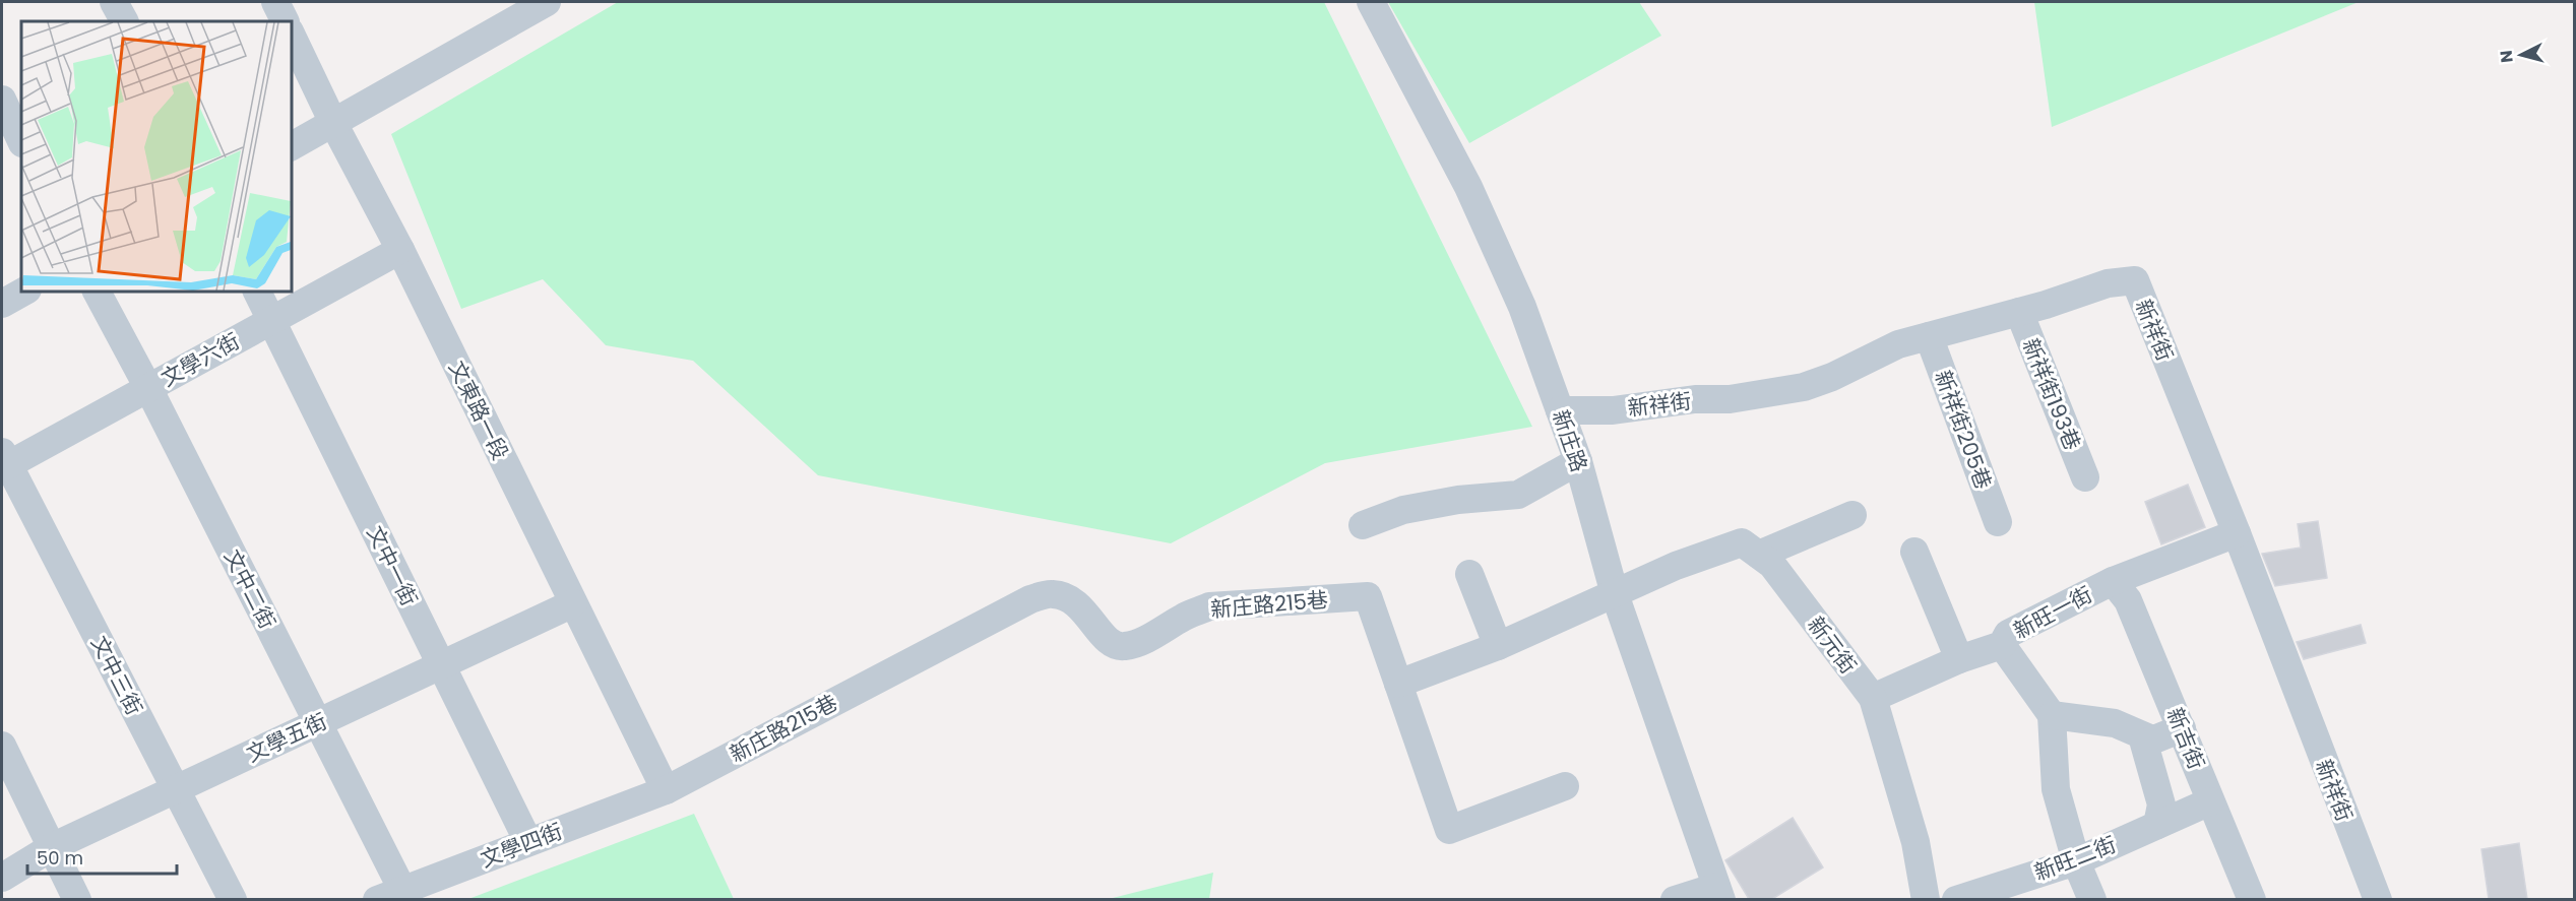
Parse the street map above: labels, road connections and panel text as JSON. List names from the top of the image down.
{
  "streets": {
    "street": [
      "新祥街",
      "文學六街",
      "新祥街193巷",
      "文東路一段",
      "新祥街205巷",
      "新庄路",
      "文中一街",
      "文中二街",
      "新庄路215巷",
      "新旺一街",
      "新元街",
      "文中三街",
      "文學五街",
      "新吉街",
      "文學四街",
      "新旺二街"
    ]
  },
  "crossings": [
    ["新祥街", "新祥街193巷"],
    ["新祥街", "新祥街205巷"],
    ["新祥街", "新庄路"],
    ["新祥街", "新旺一街"],
    ["文學六街", "文東路一段"],
    ["文學六街", "文中一街"],
    ["文學六街", "文中二街"],
    ["文學六街", "文中三街"],
    ["文東路一段", "新庄路215巷"],
    ["文東路一段", "文學五街"],
    ["文東路一段", "文學四街"],
    ["新庄路", "新元街"],
    ["文中一街", "文學五街"],
    ["文中一街", "文學四街"],
    ["文中二街", "文學五街"],
    ["文中二街", "文學四街"],
    ["新庄路215巷", "文學四街"],
    ["新旺一街", "新元街"],
    ["新旺一街", "新吉街"],
    ["文中三街", "文學五街"],
    ["新吉街", "新旺二街"]
  ],
  "scale_bar": "50 m",
  "north": "left"
}
